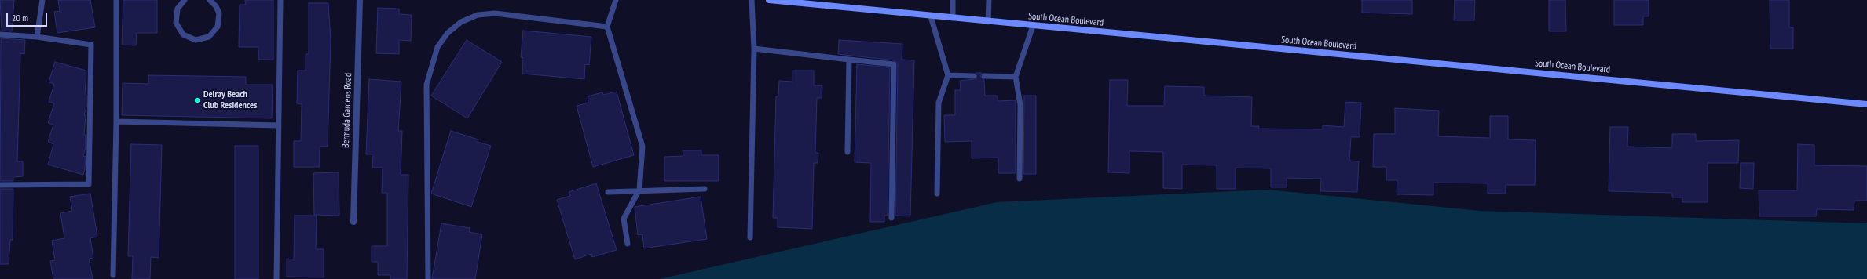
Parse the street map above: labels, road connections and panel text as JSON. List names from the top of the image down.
{
  "streets": {
    "main road": ["South Ocean Boulevard"],
    "street": ["Bermuda Gardens Road"]
  },
  "places": ["Delray Beach Club Residences"],
  "scale_bar": "20 m"
}
